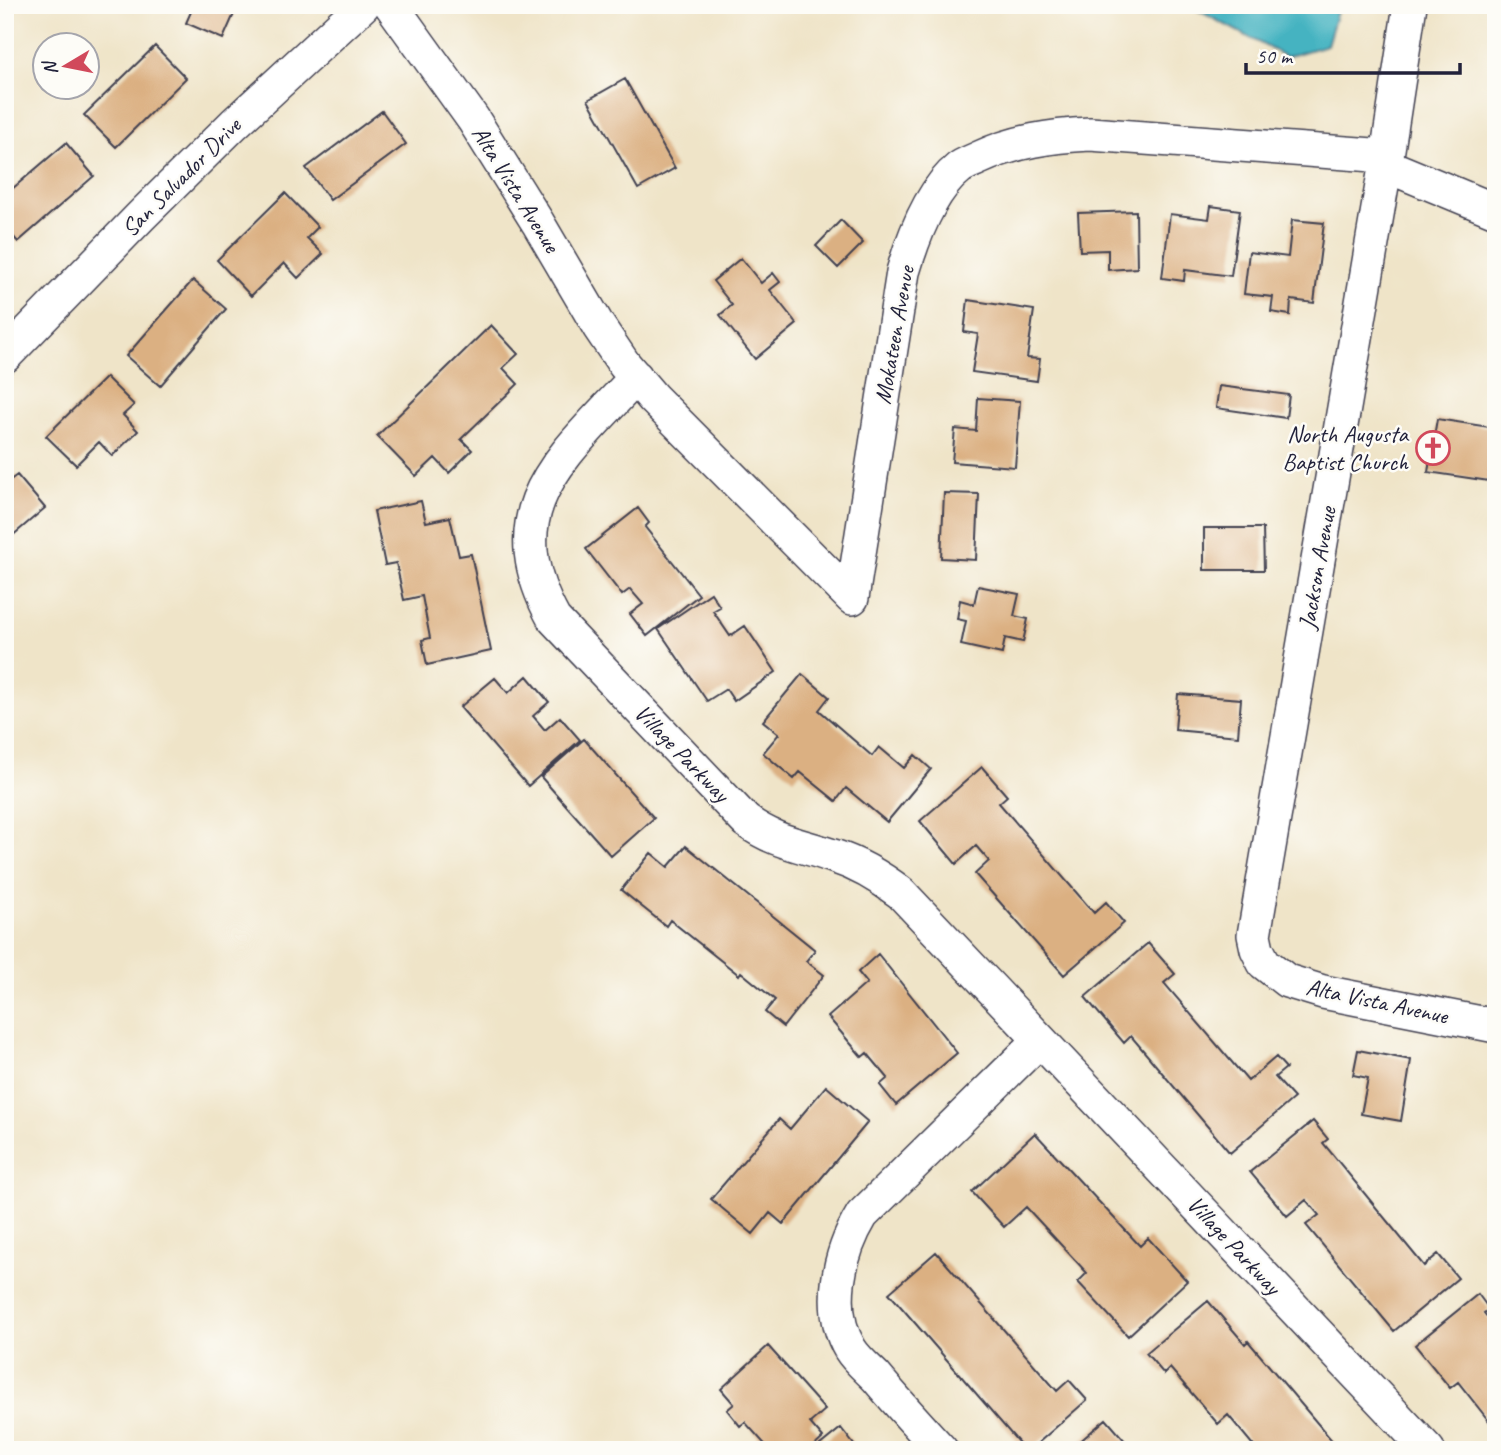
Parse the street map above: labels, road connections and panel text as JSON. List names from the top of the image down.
{
  "streets": {
    "street": [
      "San Salvador Drive",
      "Alta Vista Avenue",
      "Mokateen Avenue",
      "Jackson Avenue",
      "Village Parkway"
    ]
  },
  "crossings": [
    ["Alta Vista Avenue", "Mokateen Avenue"],
    ["Alta Vista Avenue", "Jackson Avenue"],
    ["Alta Vista Avenue", "Village Parkway"],
    ["Mokateen Avenue", "Jackson Avenue"],
    ["Mokateen Avenue", "Village Parkway"]
  ],
  "places": {
    "church": ["North Augusta Baptist Church"]
  },
  "scale_bar": "50 m",
  "north": "left"
}
